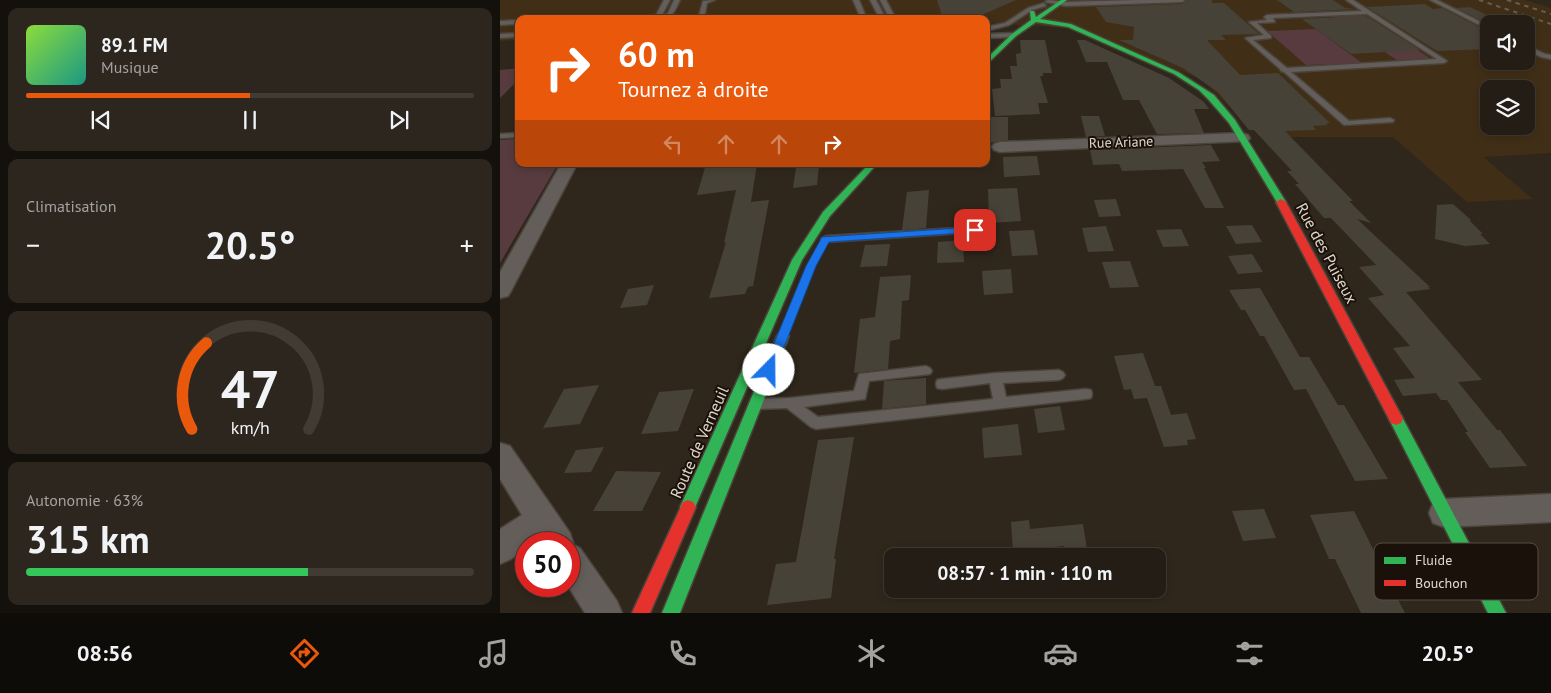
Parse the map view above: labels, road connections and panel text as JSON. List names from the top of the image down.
{
  "streets": {
    "main road": ["Rue des Puiseux", "Route de Verneuil"],
    "street": ["Rue Ariane"]
  },
  "crossings": [
    ["Rue Ariane", "Rue des Puiseux"]
  ],
  "legend": ["Fluide", "Bouchon"],
  "page": {
    "turn": ["60 m", "Tournez à droite"],
    "song": ["89.1 FM", "Musique"],
    "tile": [
      "Climatisation",
      ["Autonomie · 63%", "315 km"]
    ],
    "heat": ["−", "20.5°", "+"],
    "limit": "50",
    "trip": "08:57 · 1 min · 110 m",
    "tabs": ["08:56", "20.5°"],
    "gauge": ["47", "km/h"]
  }
}
